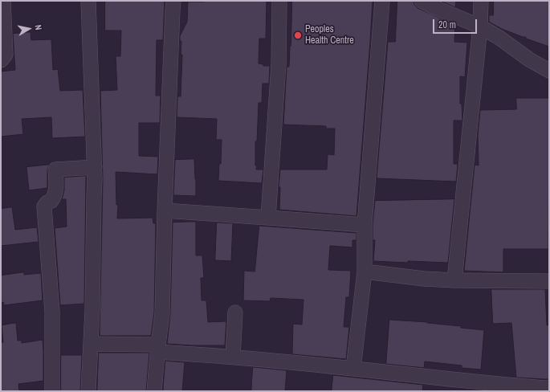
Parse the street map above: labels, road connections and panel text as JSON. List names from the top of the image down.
{
  "places": ["Peoples Health Centre"],
  "scale_bar": "20 m",
  "north": "right"
}
